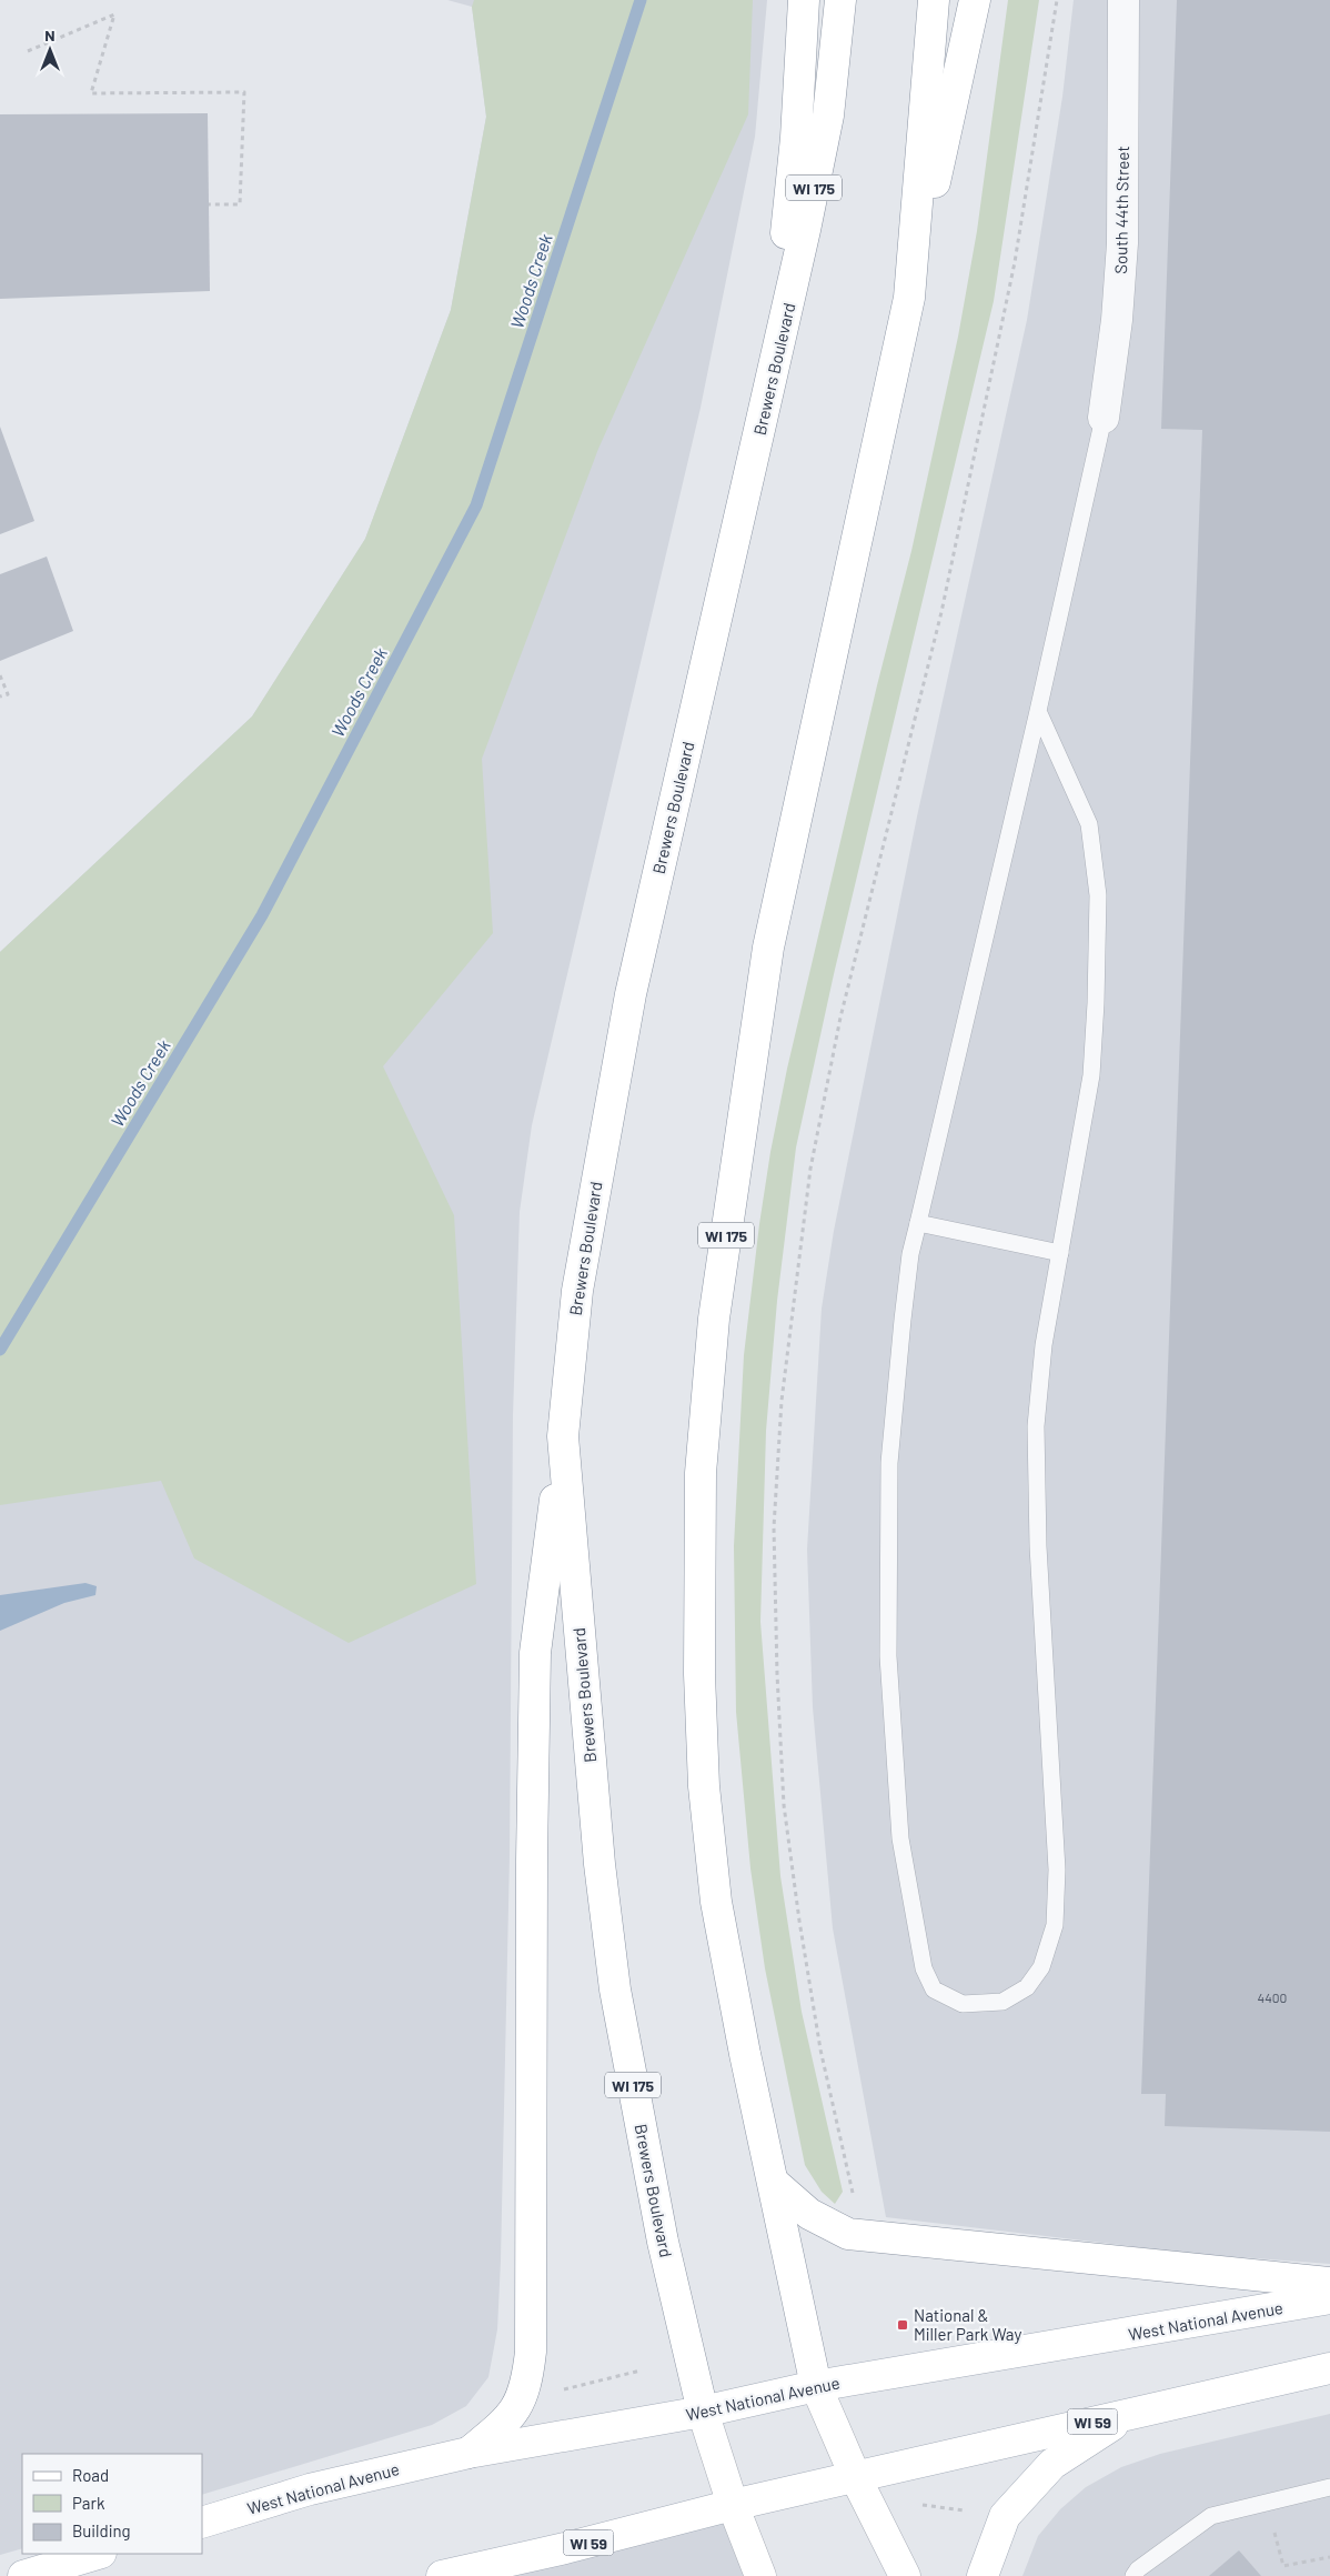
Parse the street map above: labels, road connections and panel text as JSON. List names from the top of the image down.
{
  "streets": {
    "main road": [
      "WI 175",
      "Brewers Boulevard",
      "West National Avenue",
      "WI 59"
    ],
    "street": ["South 44th Street"]
  },
  "crossings": [
    ["WI 175", "West National Avenue"],
    ["WI 175", "WI 59"],
    ["Brewers Boulevard", "West National Avenue"],
    ["Brewers Boulevard", "WI 59"]
  ],
  "water": ["Woods Creek"],
  "places": {
    "transit": ["National & Miller Park Way"]
  },
  "house_numbers": ["4400"],
  "legend": ["Road", "Park", "Building"],
  "north": "top"
}
